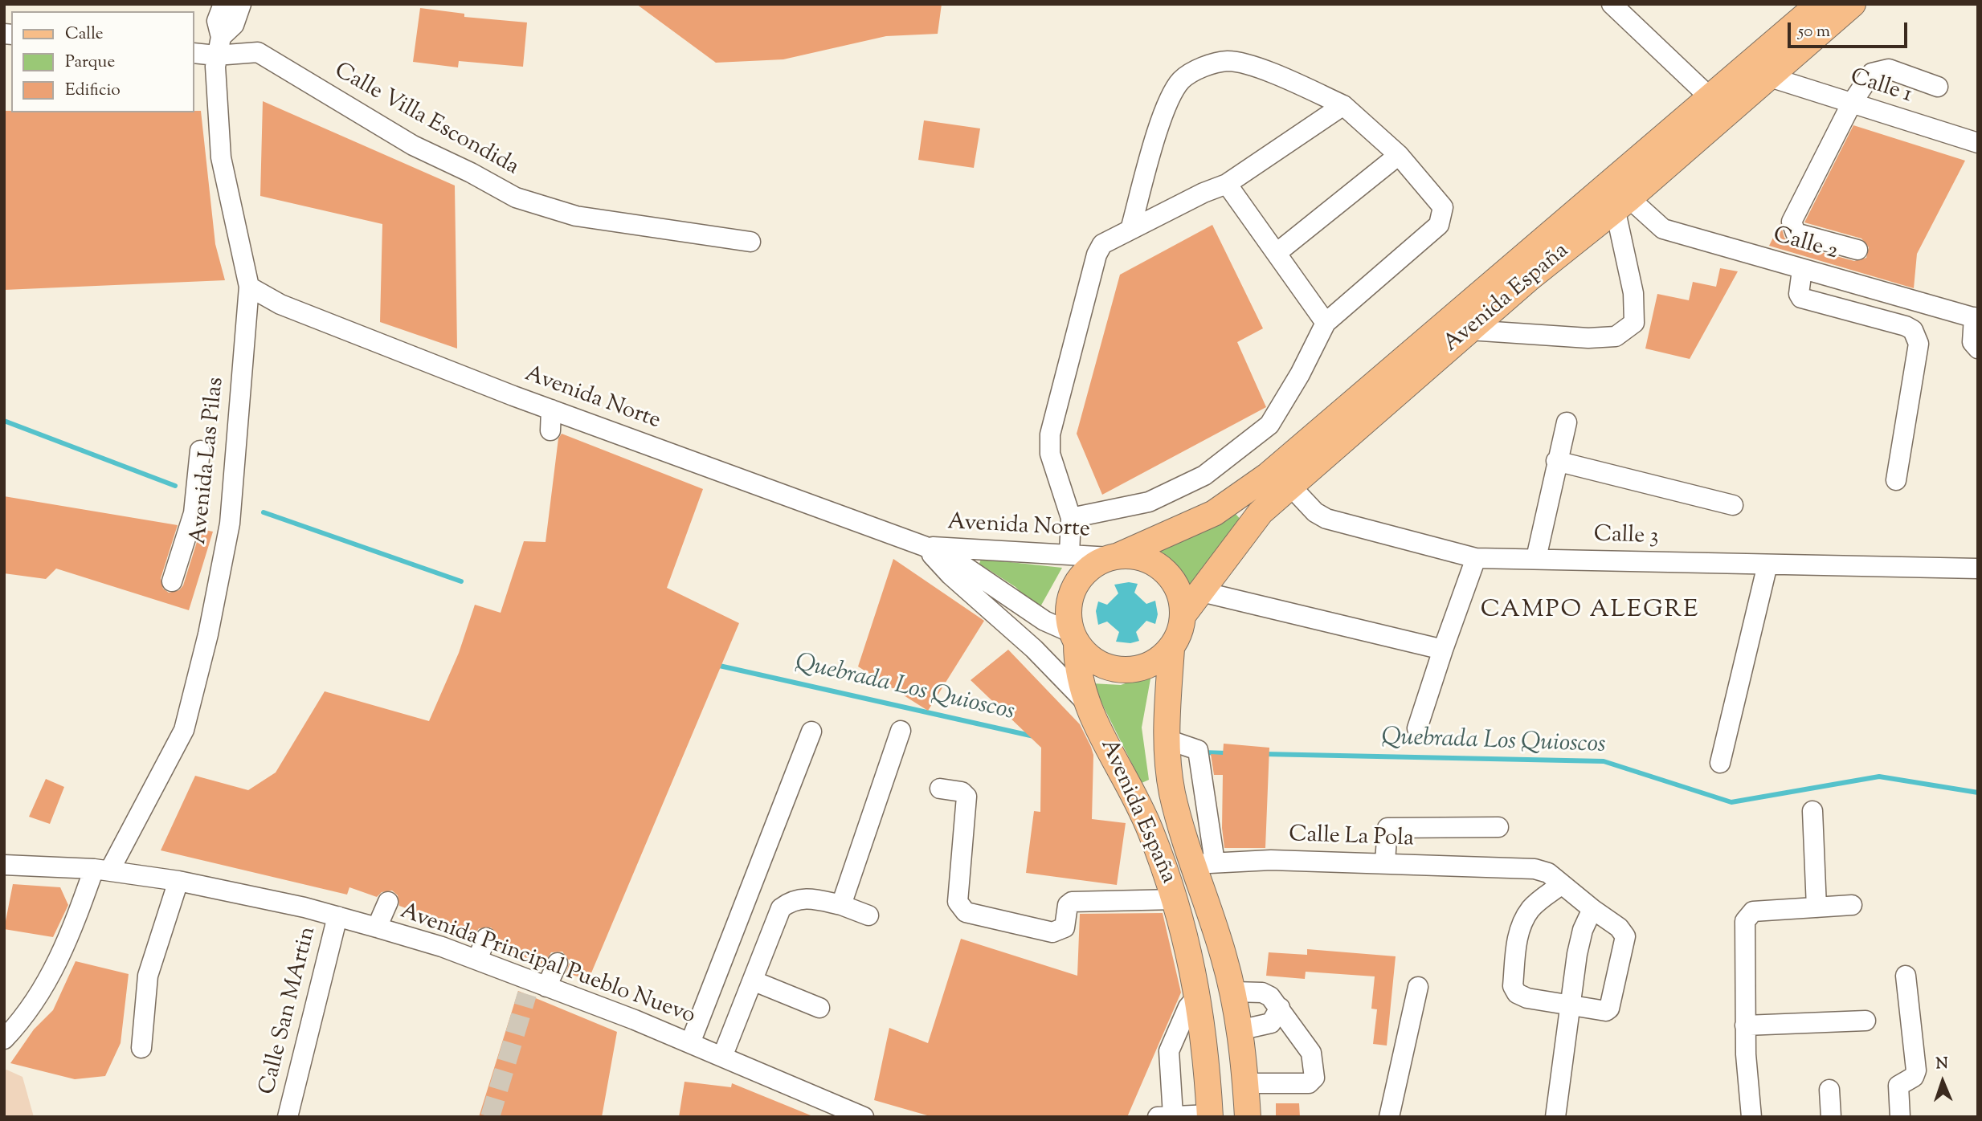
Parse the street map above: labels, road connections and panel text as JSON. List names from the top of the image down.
{
  "streets": {
    "main road": ["Avenida España"],
    "street": [
      "Calle 1",
      "Calle Villa Escondida",
      "Calle 2",
      "Avenida Norte",
      "Avenida Las Pilas",
      "Calle 3",
      "Calle La Pola",
      "Avenida Principal Pueblo Nuevo",
      "Calle San MArtin"
    ]
  },
  "crossings": [
    ["Calle 1", "Avenida España"],
    ["Calle Villa Escondida", "Avenida Las Pilas"],
    ["Calle 2", "Avenida España"],
    ["Avenida España", "Avenida Norte"],
    ["Avenida España", "Calle 3"],
    ["Avenida España", "Calle La Pola"],
    ["Avenida Norte", "Avenida Las Pilas"],
    ["Avenida Las Pilas", "Avenida Principal Pueblo Nuevo"],
    ["Avenida Principal Pueblo Nuevo", "Calle San MArtin"]
  ],
  "districts": ["CAMPO ALEGRE"],
  "water": ["Quebrada Los Quioscos"],
  "legend": ["Calle", "Parque", "Edificio"],
  "scale_bar": "50 m",
  "north": "top"
}
